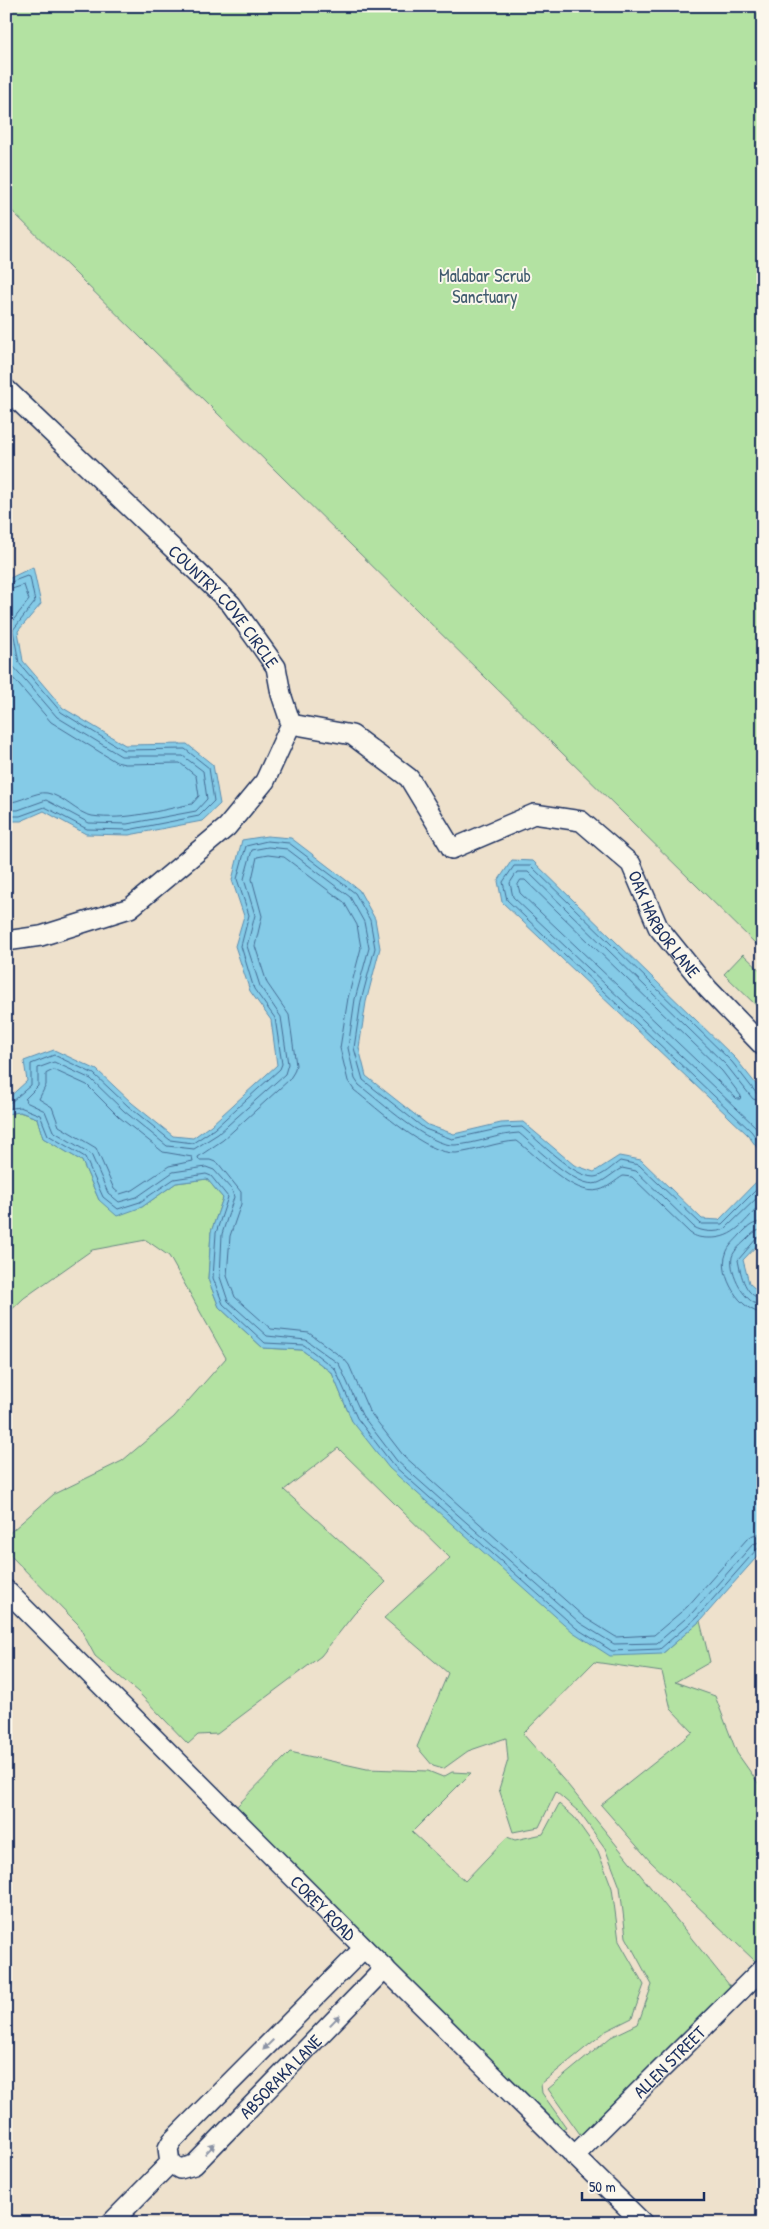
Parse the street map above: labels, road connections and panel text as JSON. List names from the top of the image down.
{
  "streets": {
    "street": [
      "COUNTRY COVE CIRCLE",
      "OAK HARBOR LANE",
      "COREY ROAD",
      "ALLEN STREET",
      "ABSORAKA LANE"
    ]
  },
  "crossings": [
    ["COUNTRY COVE CIRCLE", "OAK HARBOR LANE"],
    ["COREY ROAD", "ALLEN STREET"],
    ["COREY ROAD", "ABSORAKA LANE"]
  ],
  "parks": ["Malabar Scrub Sanctuary"],
  "scale_bar": "50 m"
}
